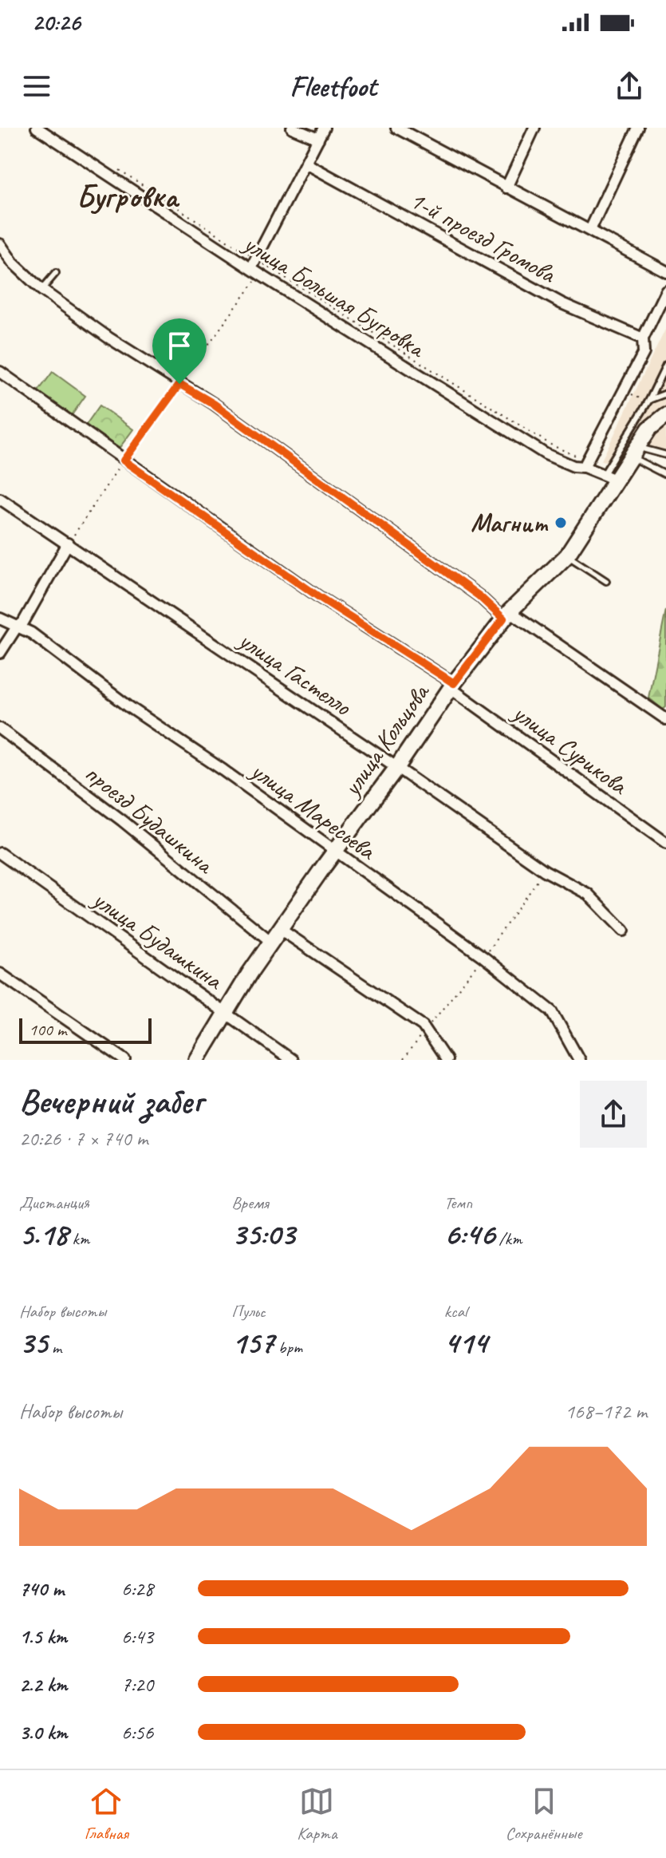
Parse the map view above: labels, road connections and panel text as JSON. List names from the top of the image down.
{
  "streets": {
    "street": [
      "1-й проезд Громова",
      "улица Большая Бугровка",
      "улица Гастелло",
      "улица Кольцова",
      "улица Сурикова",
      "улица Маресьева",
      "проезд Будашкина",
      "улица Будашкина"
    ]
  },
  "crossings": [
    ["улица Большая Бугровка", "улица Кольцова"],
    ["улица Гастелло", "улица Кольцова"],
    ["улица Кольцова", "улица Сурикова"],
    ["улица Кольцова", "улица Маресьева"],
    ["улица Кольцова", "проезд Будашкина"],
    ["улица Кольцова", "улица Будашкина"]
  ],
  "districts": ["Бугровка"],
  "places": ["Магнит"],
  "scale_bar": "100 m",
  "page": {
    "status": "20:26",
    "header": "Fleetfoot",
    "scale": "100 m",
    "heading": ["Вечерний забег", "20:26 · 7 × 740 m"],
    "stats": [
      ["Дистанция", "5.18 km"],
      ["Время", "35:03"],
      ["Темп", "6:46 /km"],
      ["Набор высоты", "35 m"],
      ["Пульс", "157 bpm"],
      ["kcal", "414"]
    ],
    "chart": ["Набор высоты", "168–172 m"],
    "list": [
      {
        "name": "740 m",
        "note": "6:28"
      },
      {
        "name": "1.5 km",
        "note": "6:43"
      },
      {
        "name": "2.2 km",
        "note": "7:20"
      },
      {
        "name": "3.0 km",
        "note": "6:56"
      }
    ],
    "tabs": ["Главная", "Карта", "Сохранённые"]
  }
}
